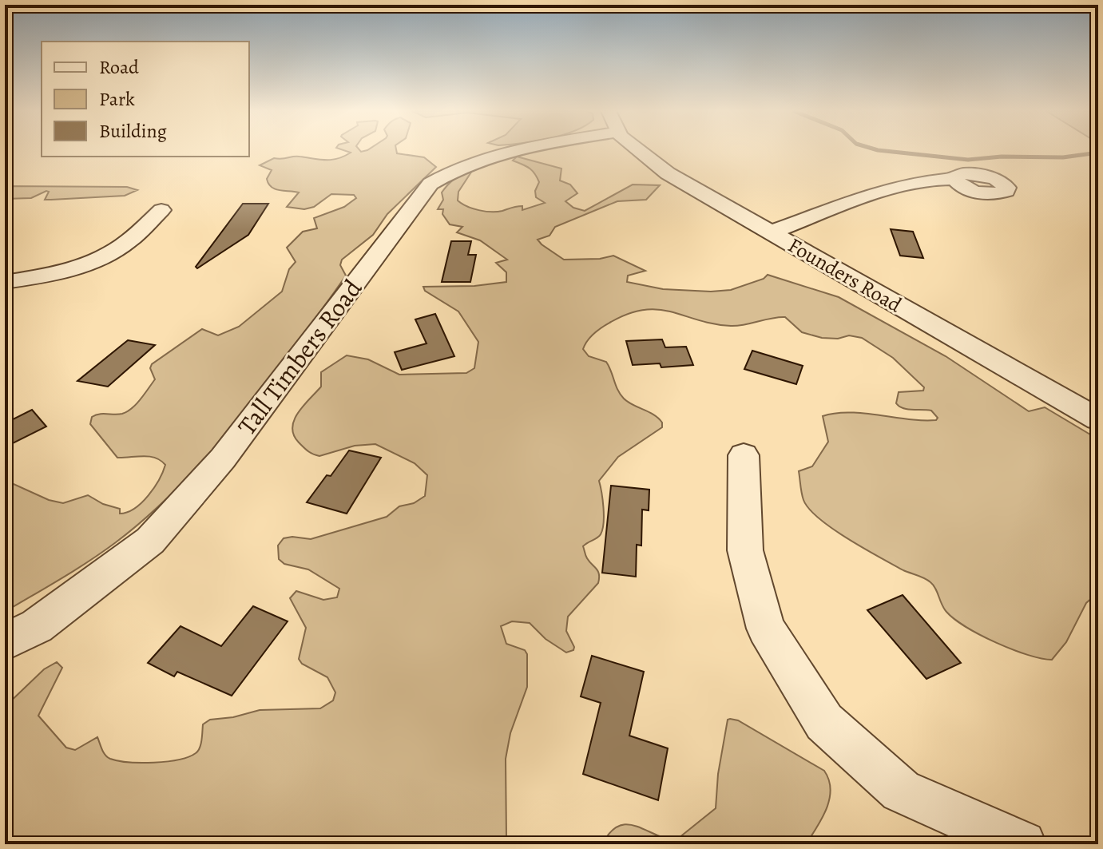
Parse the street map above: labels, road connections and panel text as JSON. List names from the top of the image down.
{
  "streets": {
    "street": ["Founders Road", "Tall Timbers Road"]
  },
  "legend": ["Road", "Park", "Building"]
}
